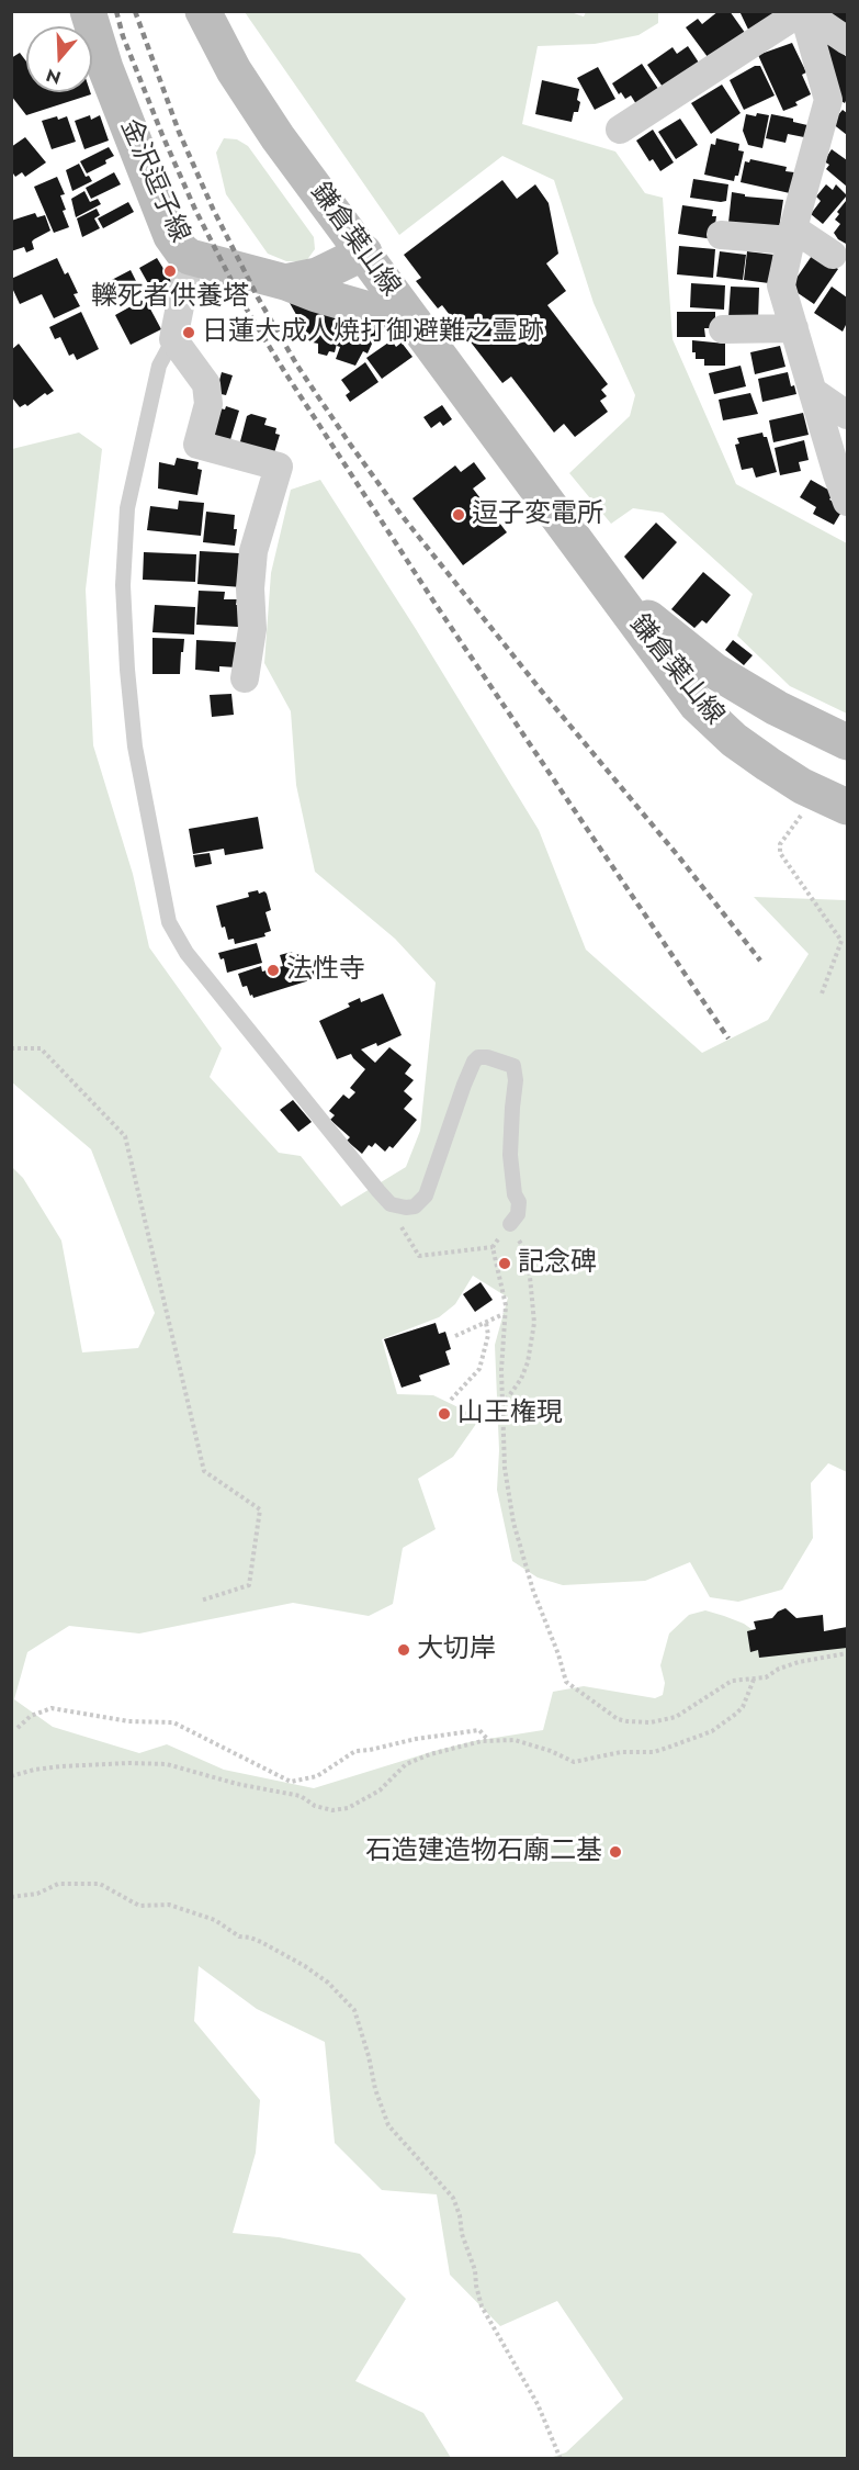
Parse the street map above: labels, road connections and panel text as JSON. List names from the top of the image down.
{
  "streets": {
    "main road": ["金沢逗子線", "鎌倉葉山線"]
  },
  "crossings": [
    ["金沢逗子線", "鎌倉葉山線"]
  ],
  "places": [
    "轢死者供養塔",
    "日蓮大成人焼打御避難之霊跡",
    "逗子変電所",
    "法性寺",
    "記念碑",
    "山王権現",
    "大切岸",
    "石造建造物石廟二基"
  ],
  "north": "bottom"
}
